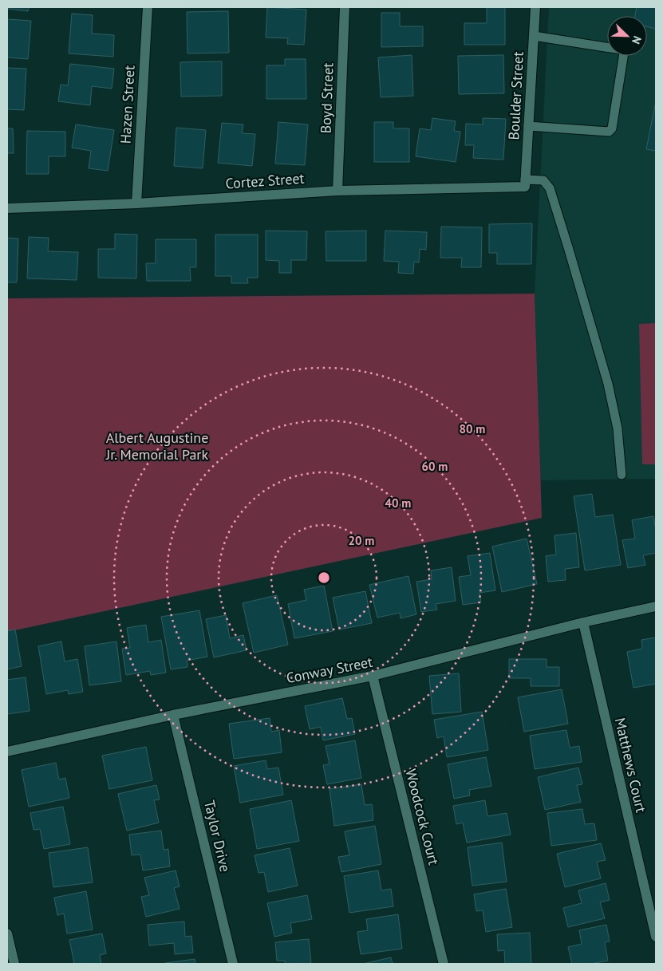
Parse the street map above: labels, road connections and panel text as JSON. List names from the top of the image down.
{
  "streets": {
    "street": [
      "Boulder Street",
      "Boyd Street",
      "Hazen Street",
      "Cortez Street",
      "Conway Street",
      "Matthews Court",
      "Woodcock Court",
      "Taylor Drive"
    ]
  },
  "crossings": [
    ["Boulder Street", "Cortez Street"],
    ["Boyd Street", "Cortez Street"],
    ["Hazen Street", "Cortez Street"],
    ["Conway Street", "Matthews Court"],
    ["Conway Street", "Woodcock Court"],
    ["Conway Street", "Taylor Drive"]
  ],
  "parks": ["Albert Augustine Jr. Memorial Park"],
  "north": "bottom right",
  "rings": [
    "80 m",
    "60 m",
    "40 m",
    "20 m"
  ]
}
